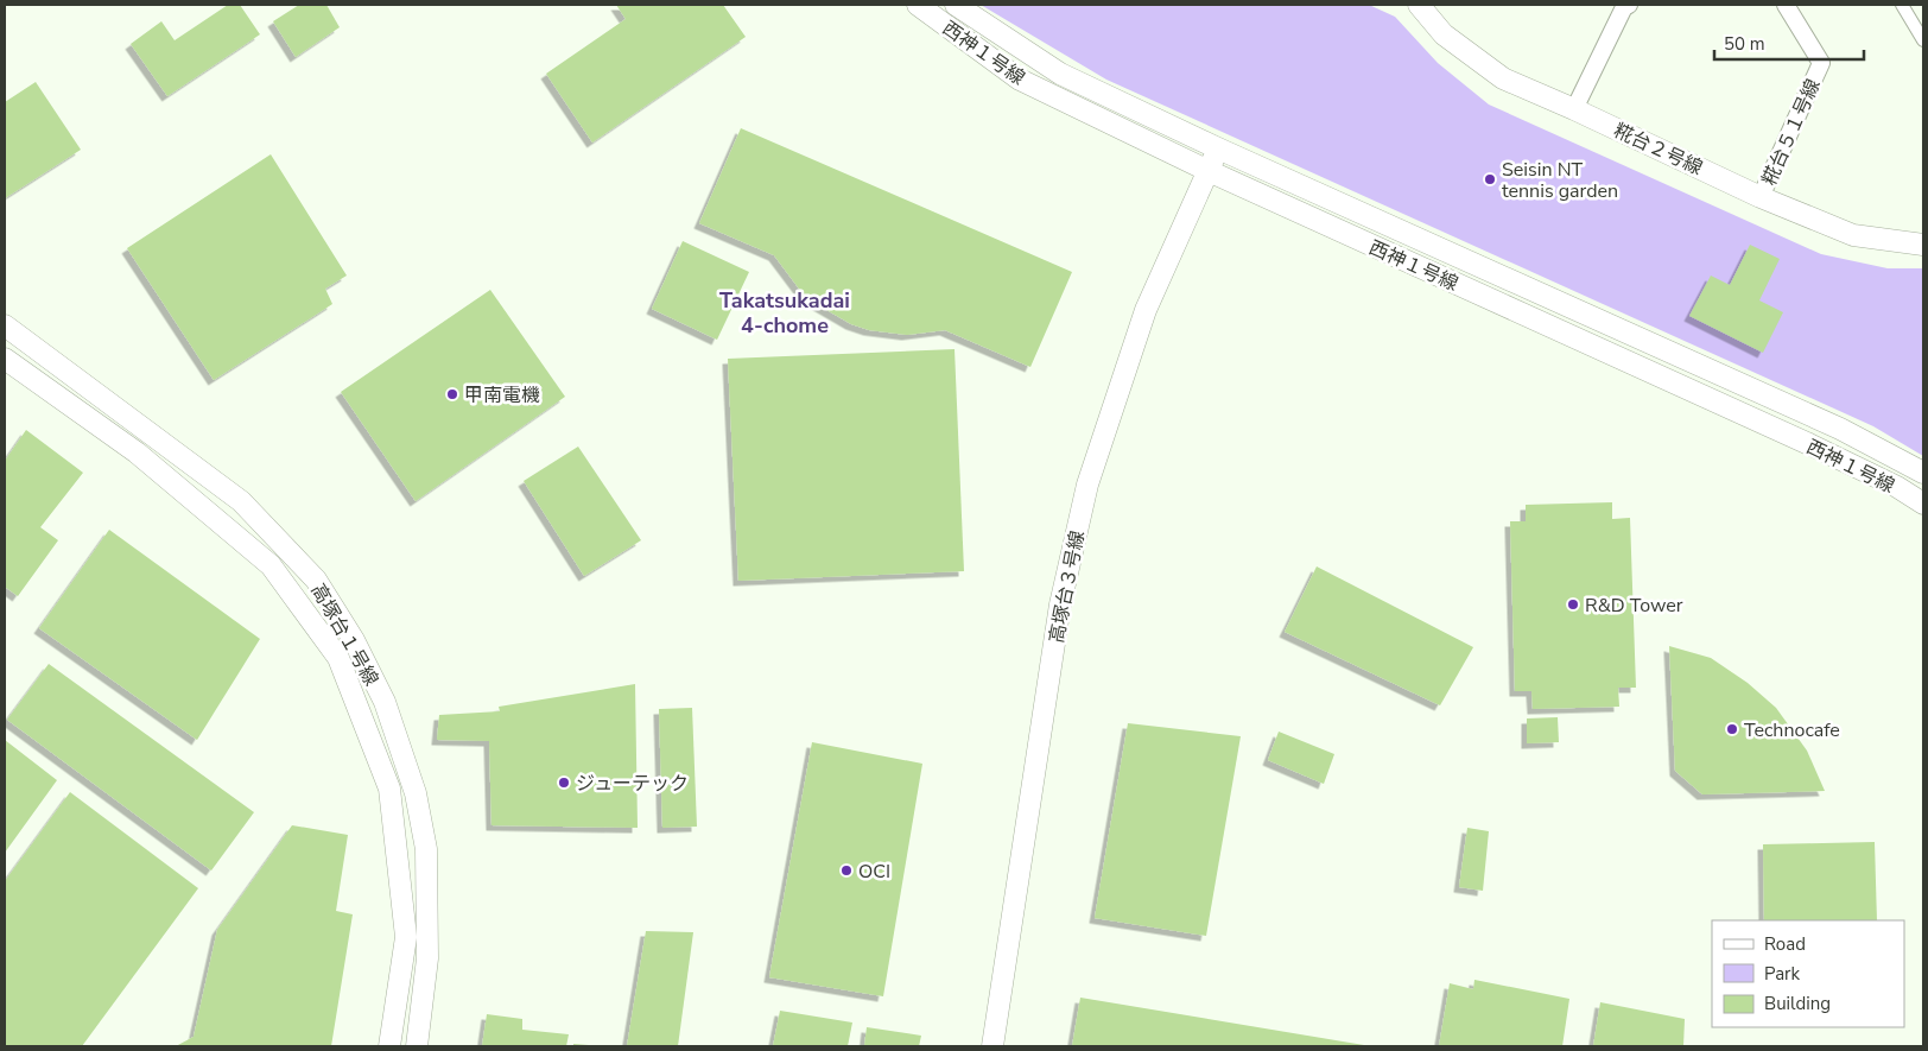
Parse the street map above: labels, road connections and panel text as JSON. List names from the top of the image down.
{
  "streets": {
    "street": [
      "西神１号線",
      "糀台５１号線",
      "糀台２号線",
      "高塚台３号線",
      "高塚台１号線"
    ]
  },
  "crossings": [
    ["西神１号線", "高塚台３号線"],
    ["糀台５１号線", "糀台２号線"]
  ],
  "districts": ["Takatsukadai 4-chome"],
  "places": [
    "Seisin NT tennis garden",
    "甲南電機",
    "R&D Tower",
    "Technocafe",
    "ジューテック",
    "OCI"
  ],
  "legend": ["Road", "Park", "Building"],
  "scale_bar": "50 m"
}
